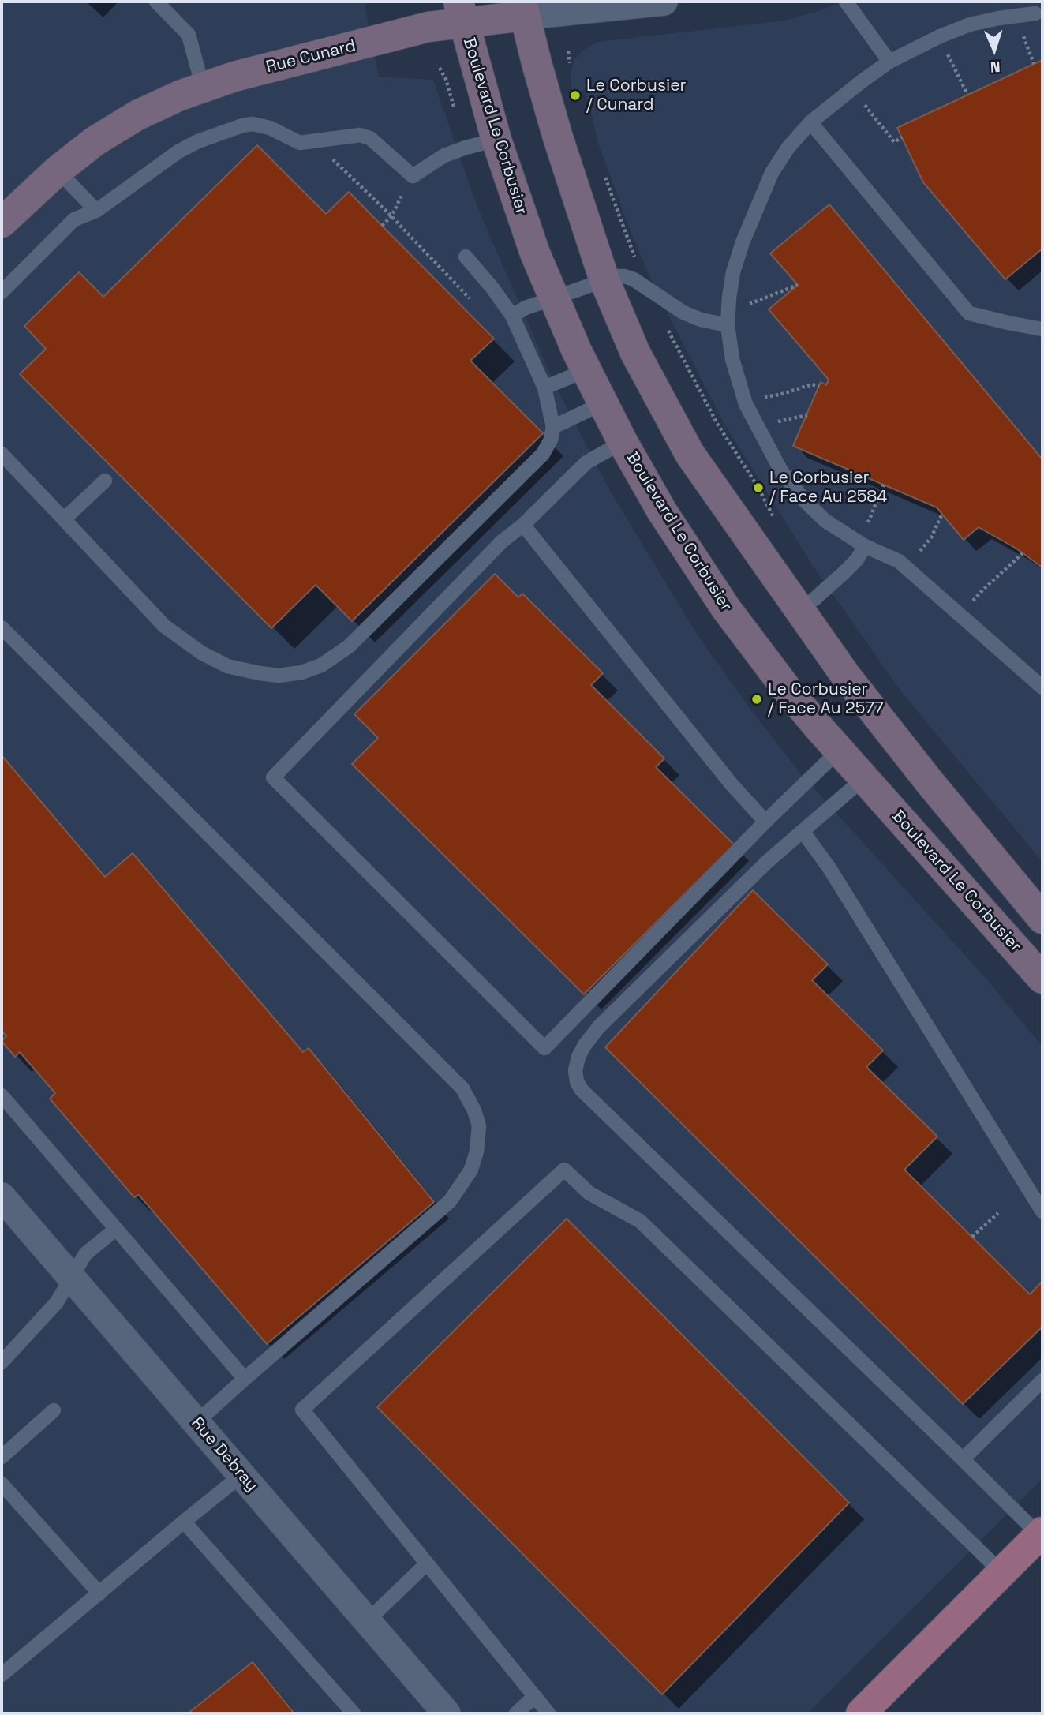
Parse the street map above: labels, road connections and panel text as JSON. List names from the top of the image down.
{
  "streets": {
    "street": ["Rue Cunard", "Boulevard Le Corbusier", "Rue Debray"]
  },
  "crossings": [
    ["Rue Cunard", "Boulevard Le Corbusier"]
  ],
  "places": ["Le Corbusier / Cunard", "Le Corbusier / Face Au 2584", "Le Corbusier / Face Au 2577"],
  "north": "bottom"
}
